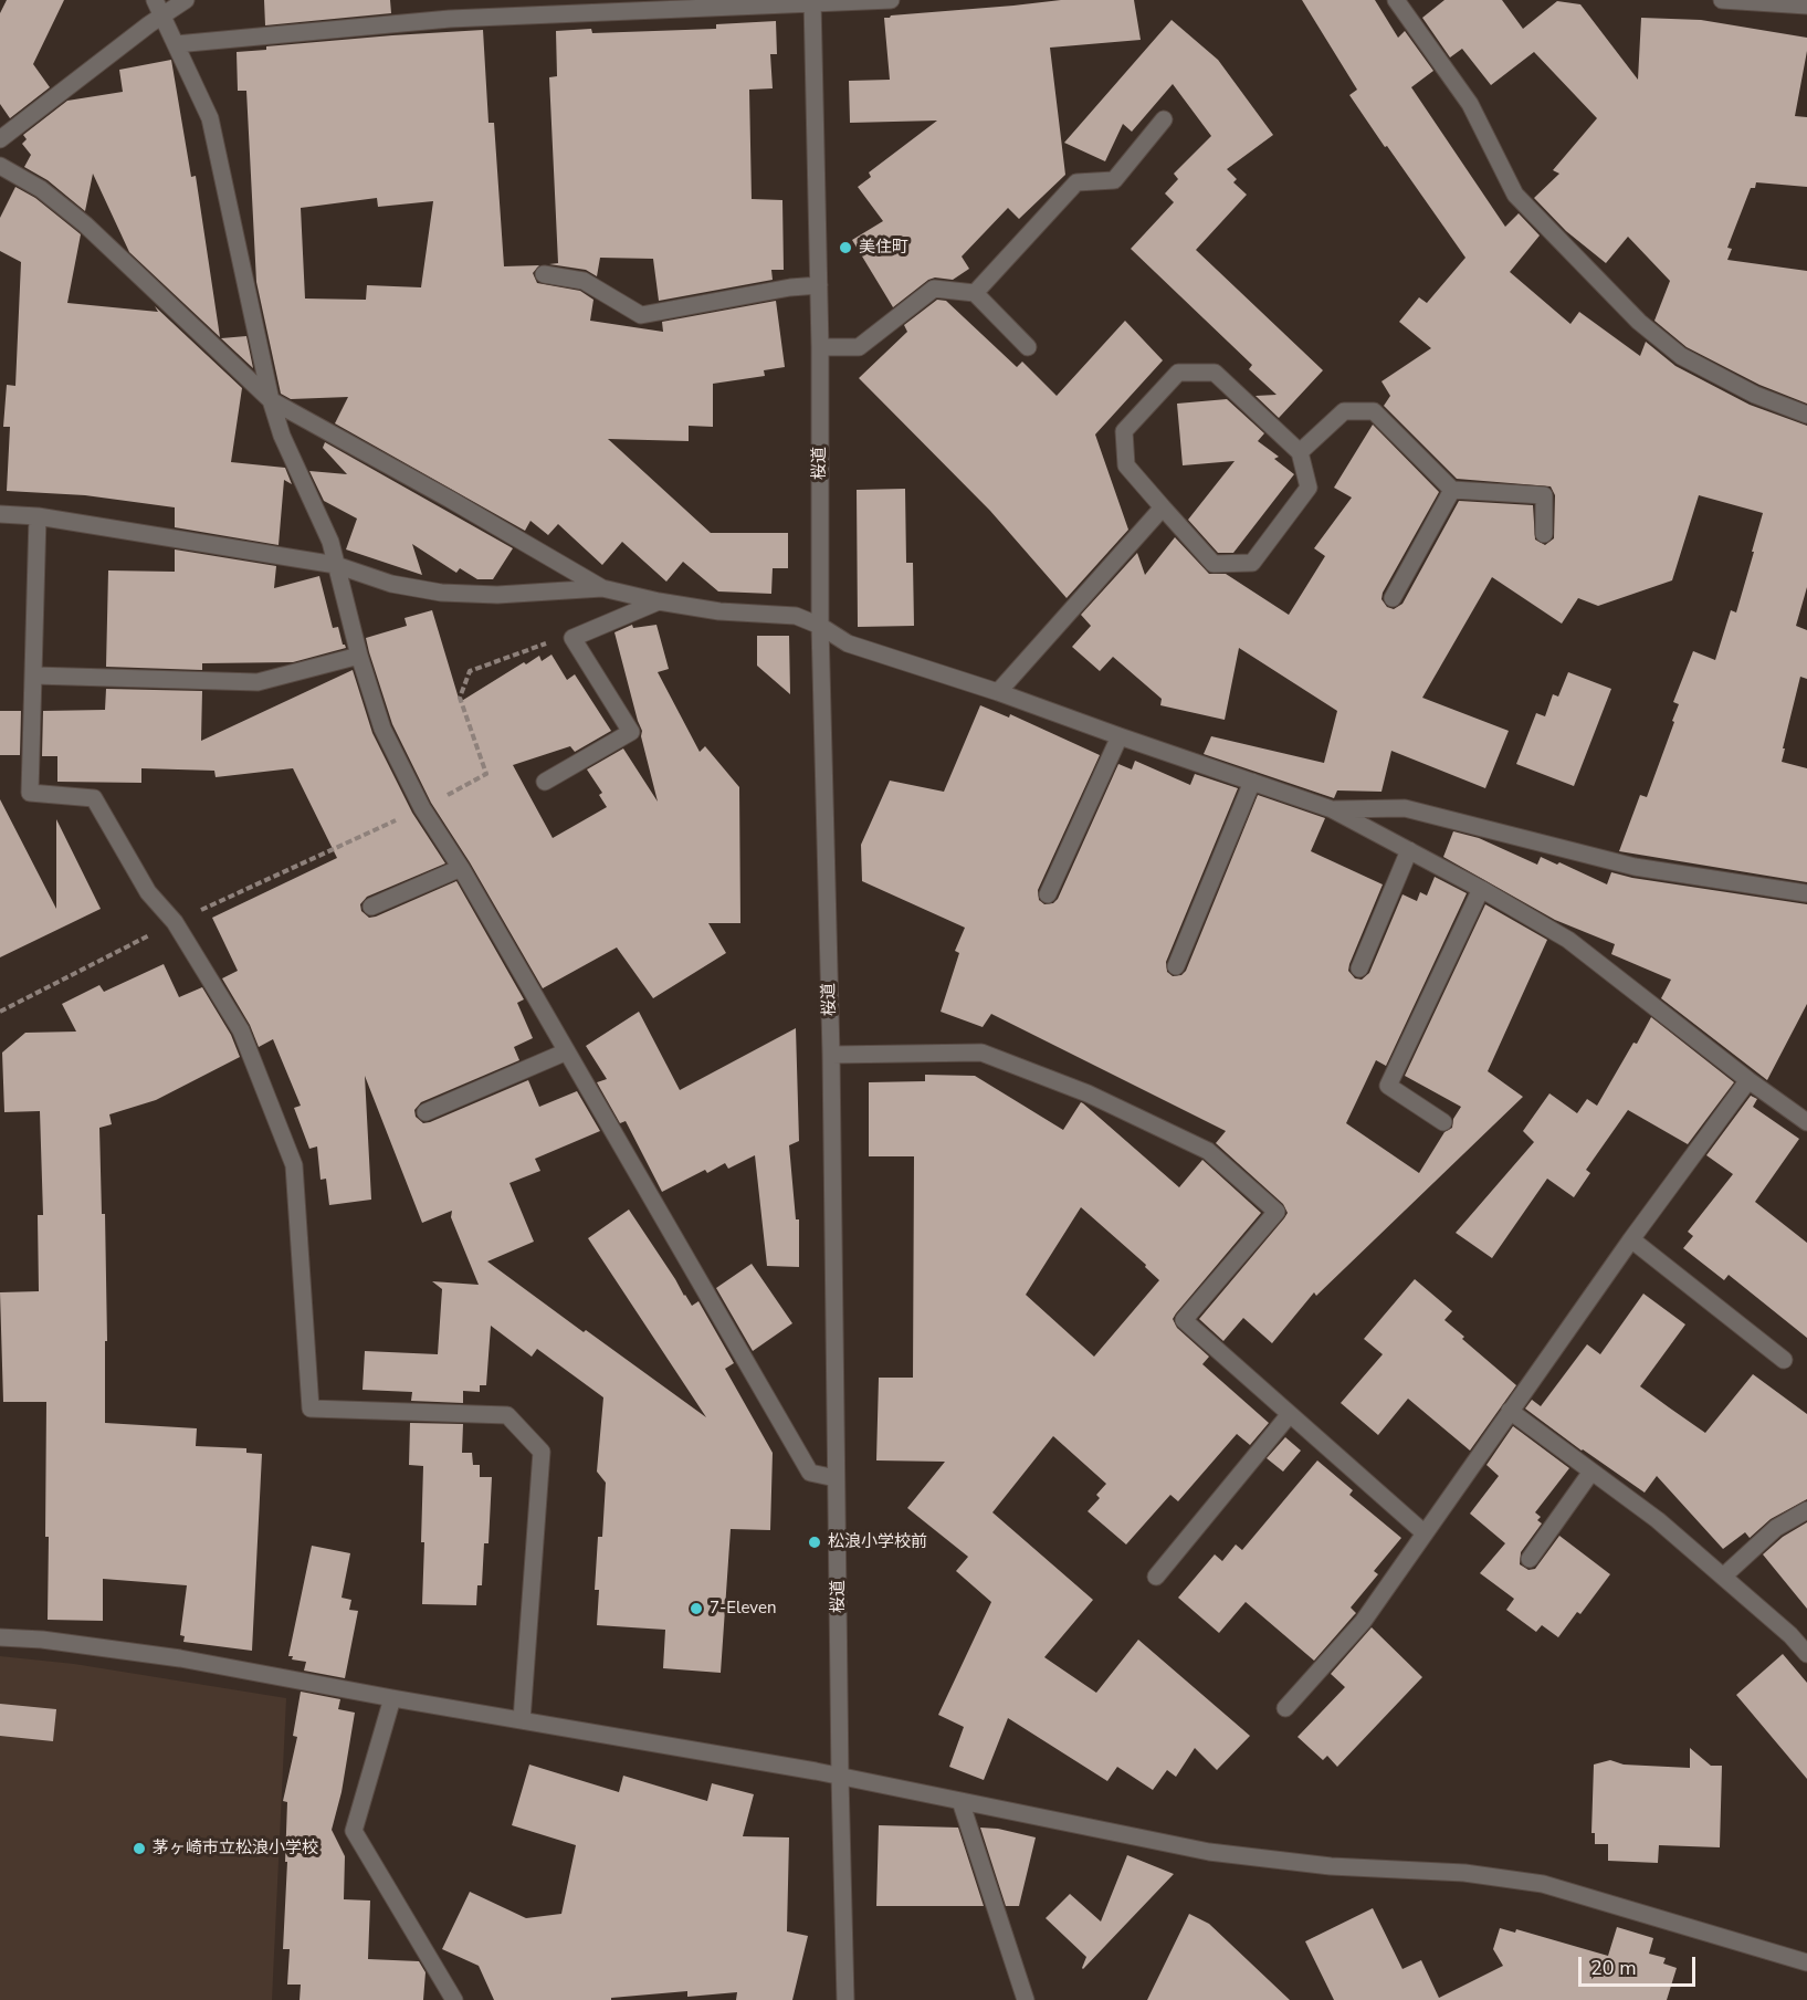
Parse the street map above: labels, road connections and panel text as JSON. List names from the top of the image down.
{
  "streets": {
    "street": ["桜道"]
  },
  "places": [
    "美住町",
    "松浪小学校前",
    "7-Eleven",
    "茅ヶ崎市立松浪小学校"
  ],
  "scale_bar": "20 m"
}
